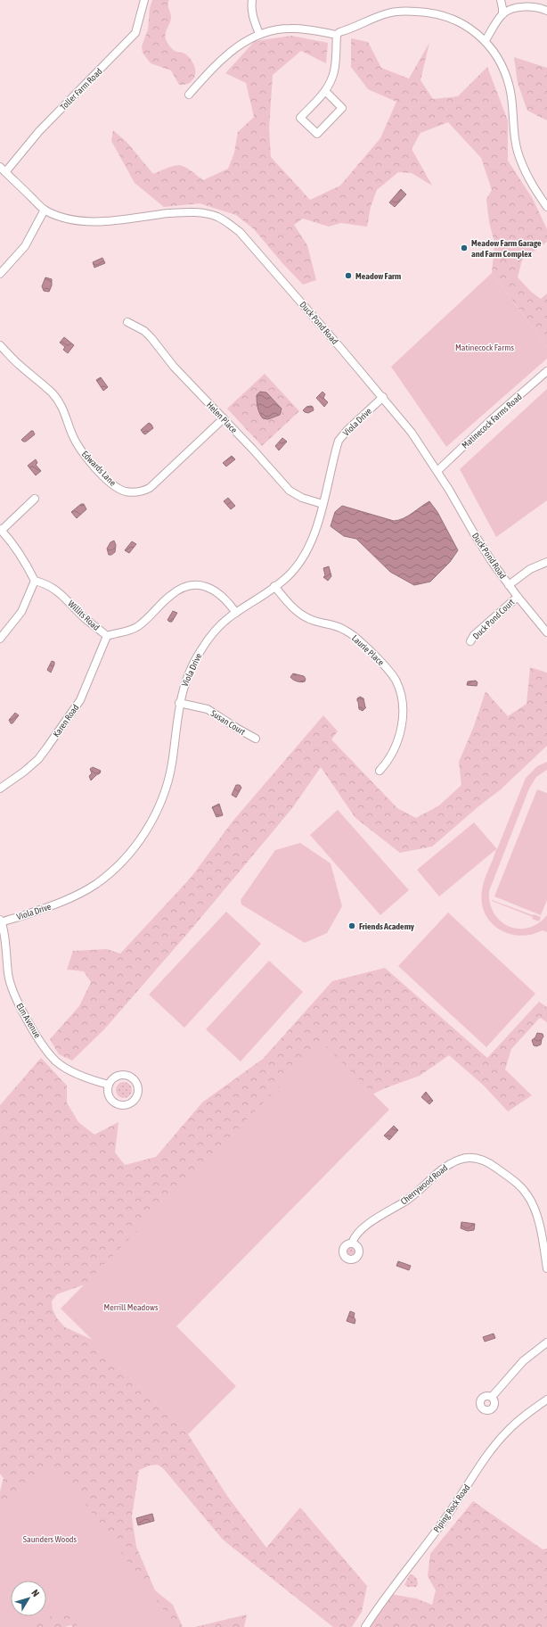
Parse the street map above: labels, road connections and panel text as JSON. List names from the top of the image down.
{
  "streets": {
    "street": [
      "Toller Farm Road",
      "Duck Pond Road",
      "Helen Place",
      "Matinecock Farms Road",
      "Viola Drive",
      "Edwards Lane",
      "Willits Road",
      "Duck Pond Court",
      "Laurie Place",
      "Karen Road",
      "Susan Court",
      "Elm Avenue",
      "Cherrywood Road",
      "Piping Rock Road"
    ]
  },
  "crossings": [
    ["Toller Farm Road", "Duck Pond Road"],
    ["Duck Pond Road", "Matinecock Farms Road"],
    ["Duck Pond Road", "Viola Drive"],
    ["Duck Pond Road", "Duck Pond Court"],
    ["Helen Place", "Viola Drive"],
    ["Helen Place", "Edwards Lane"],
    ["Viola Drive", "Willits Road"],
    ["Viola Drive", "Laurie Place"],
    ["Viola Drive", "Susan Court"],
    ["Viola Drive", "Elm Avenue"],
    ["Willits Road", "Karen Road"]
  ],
  "parks": ["Matinecock Farms", "Merrill Meadows", "Saunders Woods"],
  "places": ["Meadow Farm Garage and Farm Complex", "Meadow Farm", "Friends Academy"],
  "north": "top right"
}
